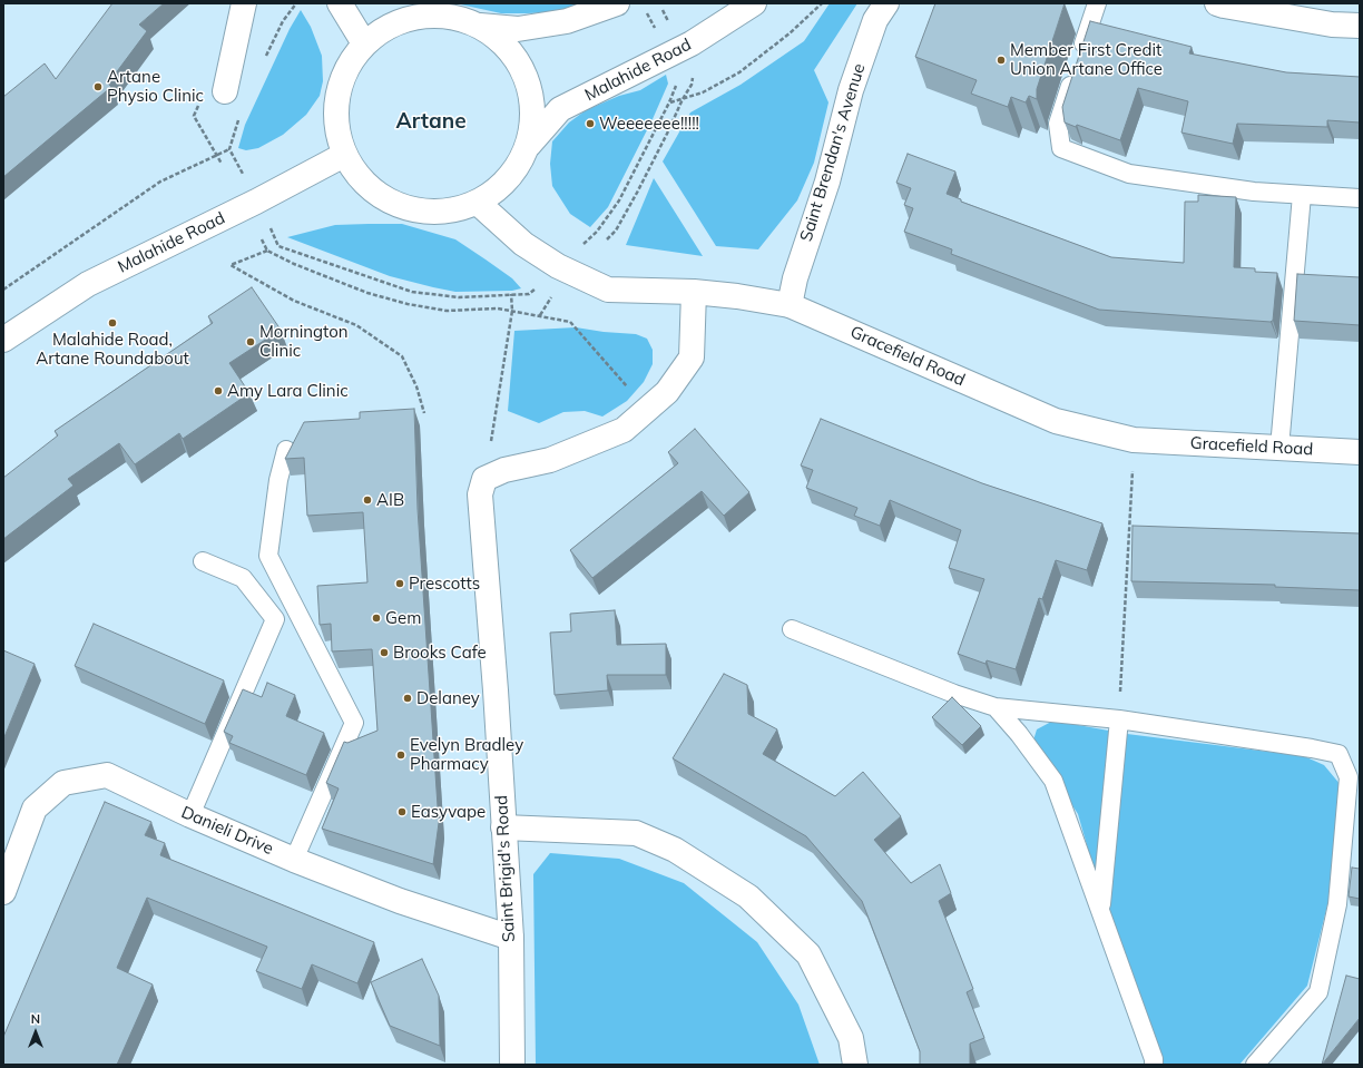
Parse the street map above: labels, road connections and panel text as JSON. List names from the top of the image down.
{
  "streets": {
    "street": [
      "Malahide Road",
      "Saint Brendan's Avenue",
      "Gracefield Road",
      "Danieli Drive",
      "Saint Brigid's Road"
    ]
  },
  "crossings": [
    ["Saint Brendan's Avenue", "Gracefield Road"],
    ["Danieli Drive", "Saint Brigid's Road"]
  ],
  "districts": ["Artane"],
  "places": [
    "Member First Credit Union Artane Office",
    "Artane Physio Clinic",
    "Weeeeeee!!!!!",
    "Malahide Road, Artane Roundabout",
    "Mornington Clinic",
    "Amy Lara Clinic",
    "AIB",
    "Prescotts",
    "Gem",
    "Brooks Cafe",
    "Delaney",
    "Evelyn Bradley Pharmacy",
    "Easyvape"
  ],
  "north": "top"
}
